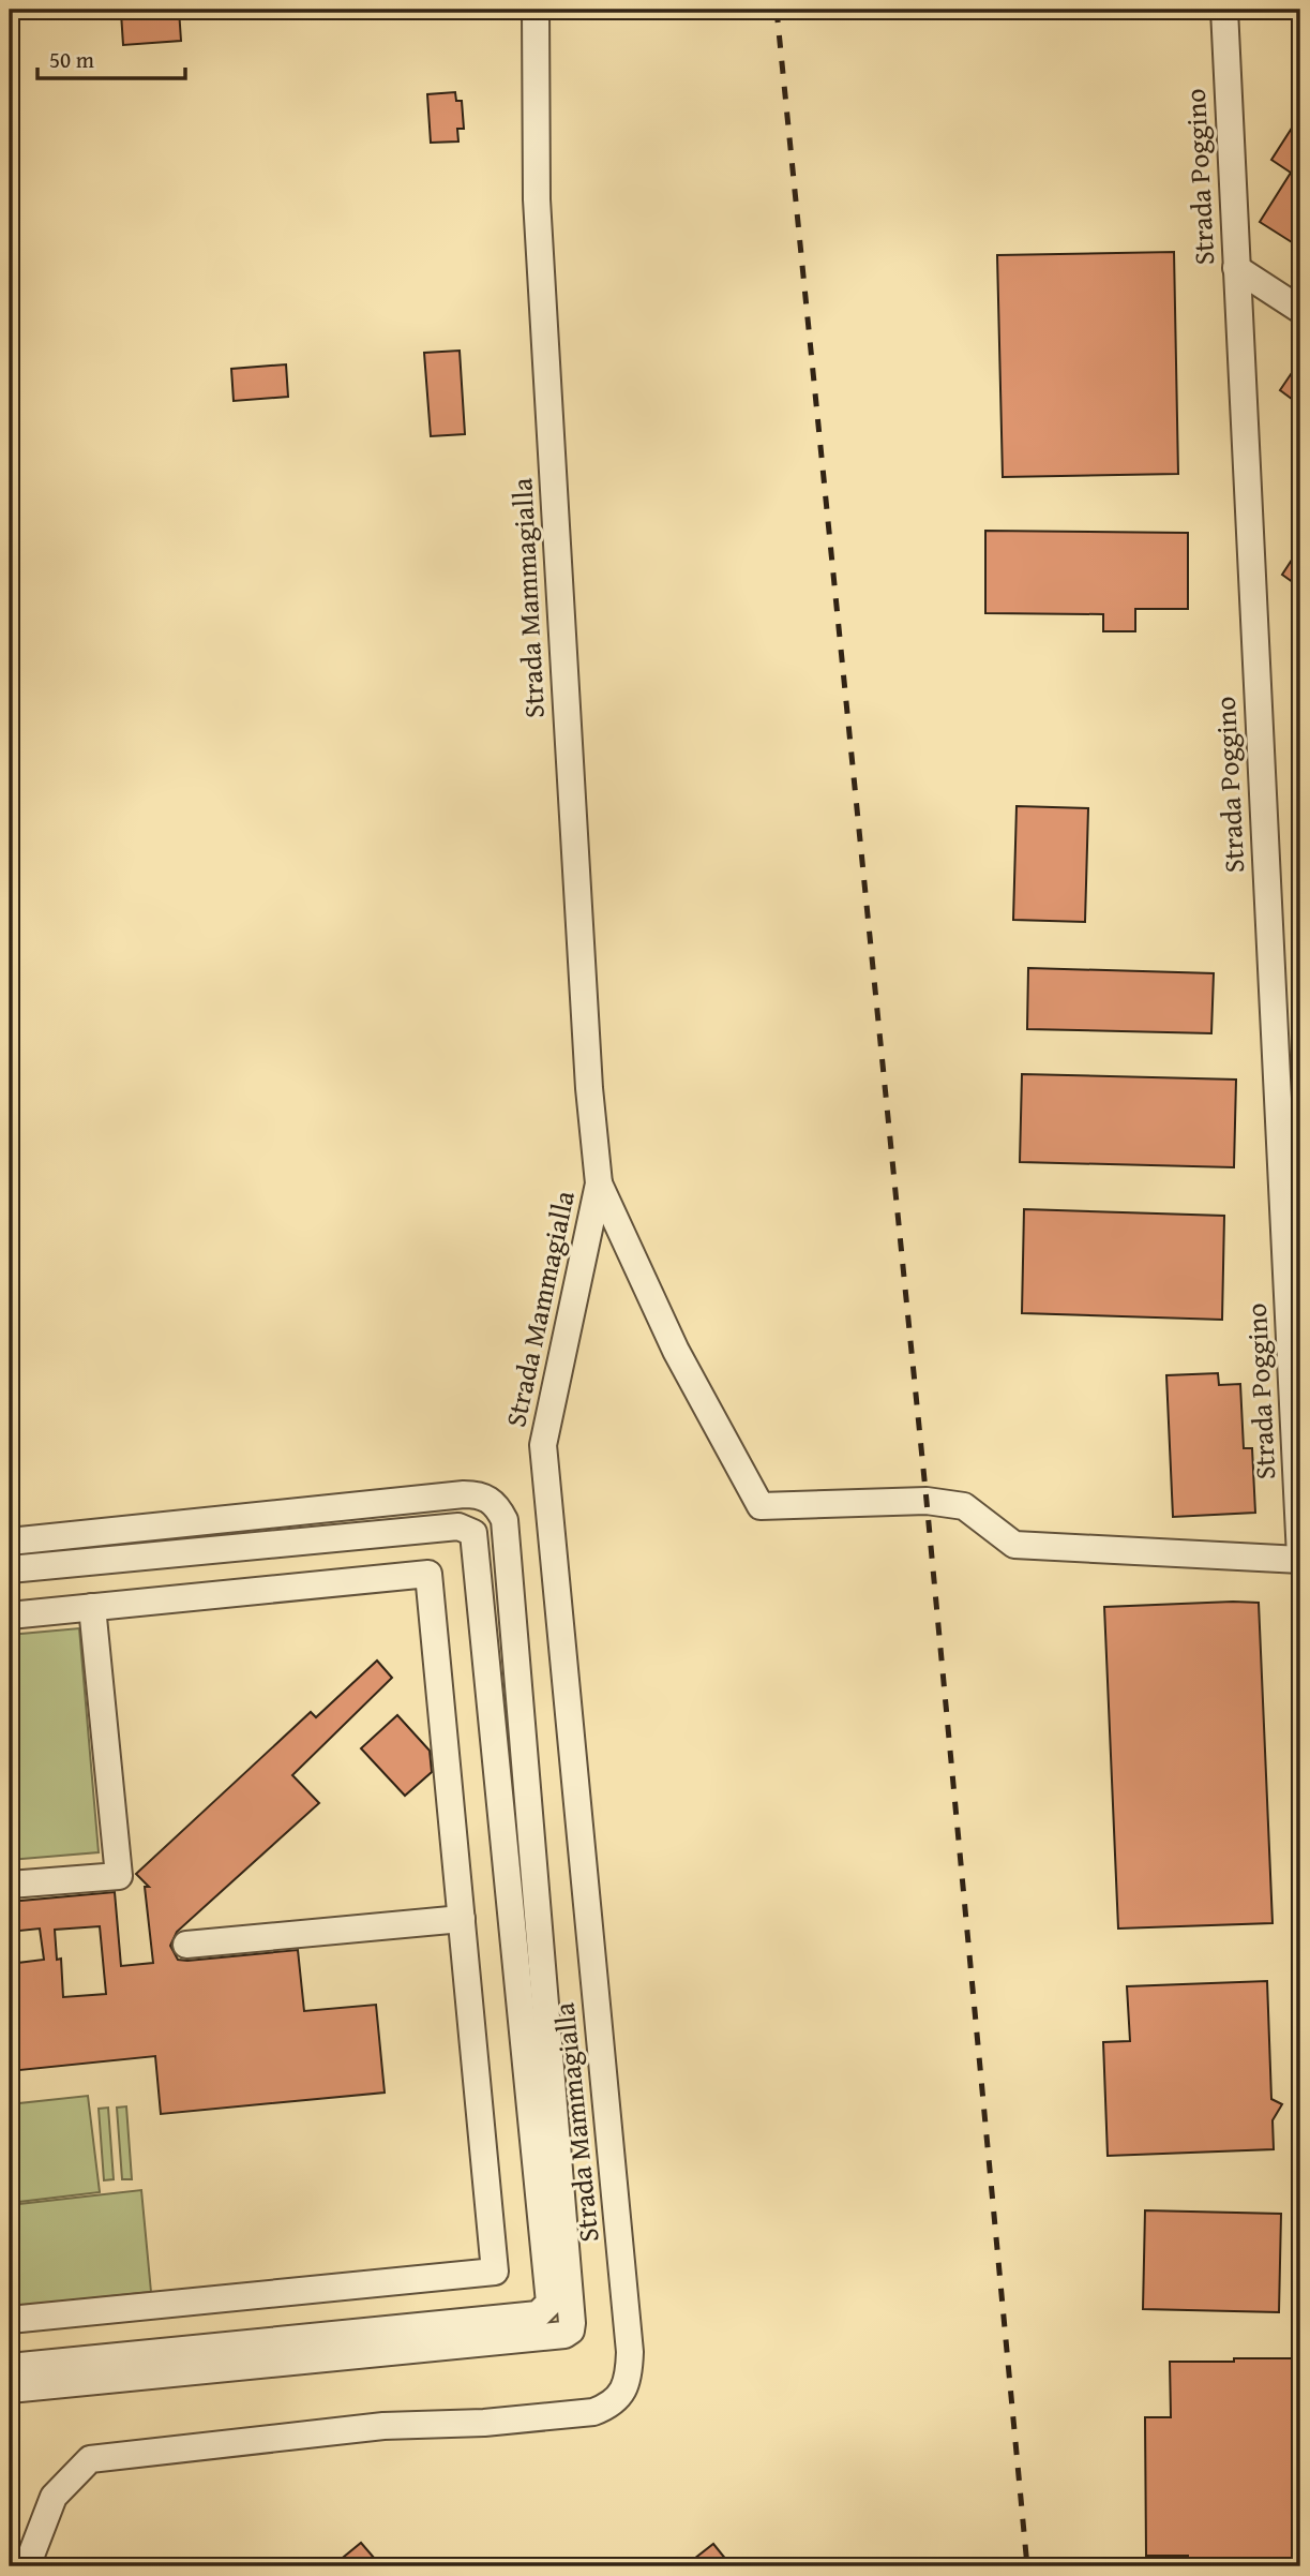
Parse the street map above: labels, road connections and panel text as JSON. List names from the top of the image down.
{
  "streets": {
    "street": ["Strada Poggino", "Strada Mammagialla"]
  },
  "crossings": [
    ["Strada Poggino", "Strada Mammagialla"]
  ],
  "scale_bar": "50 m"
}
